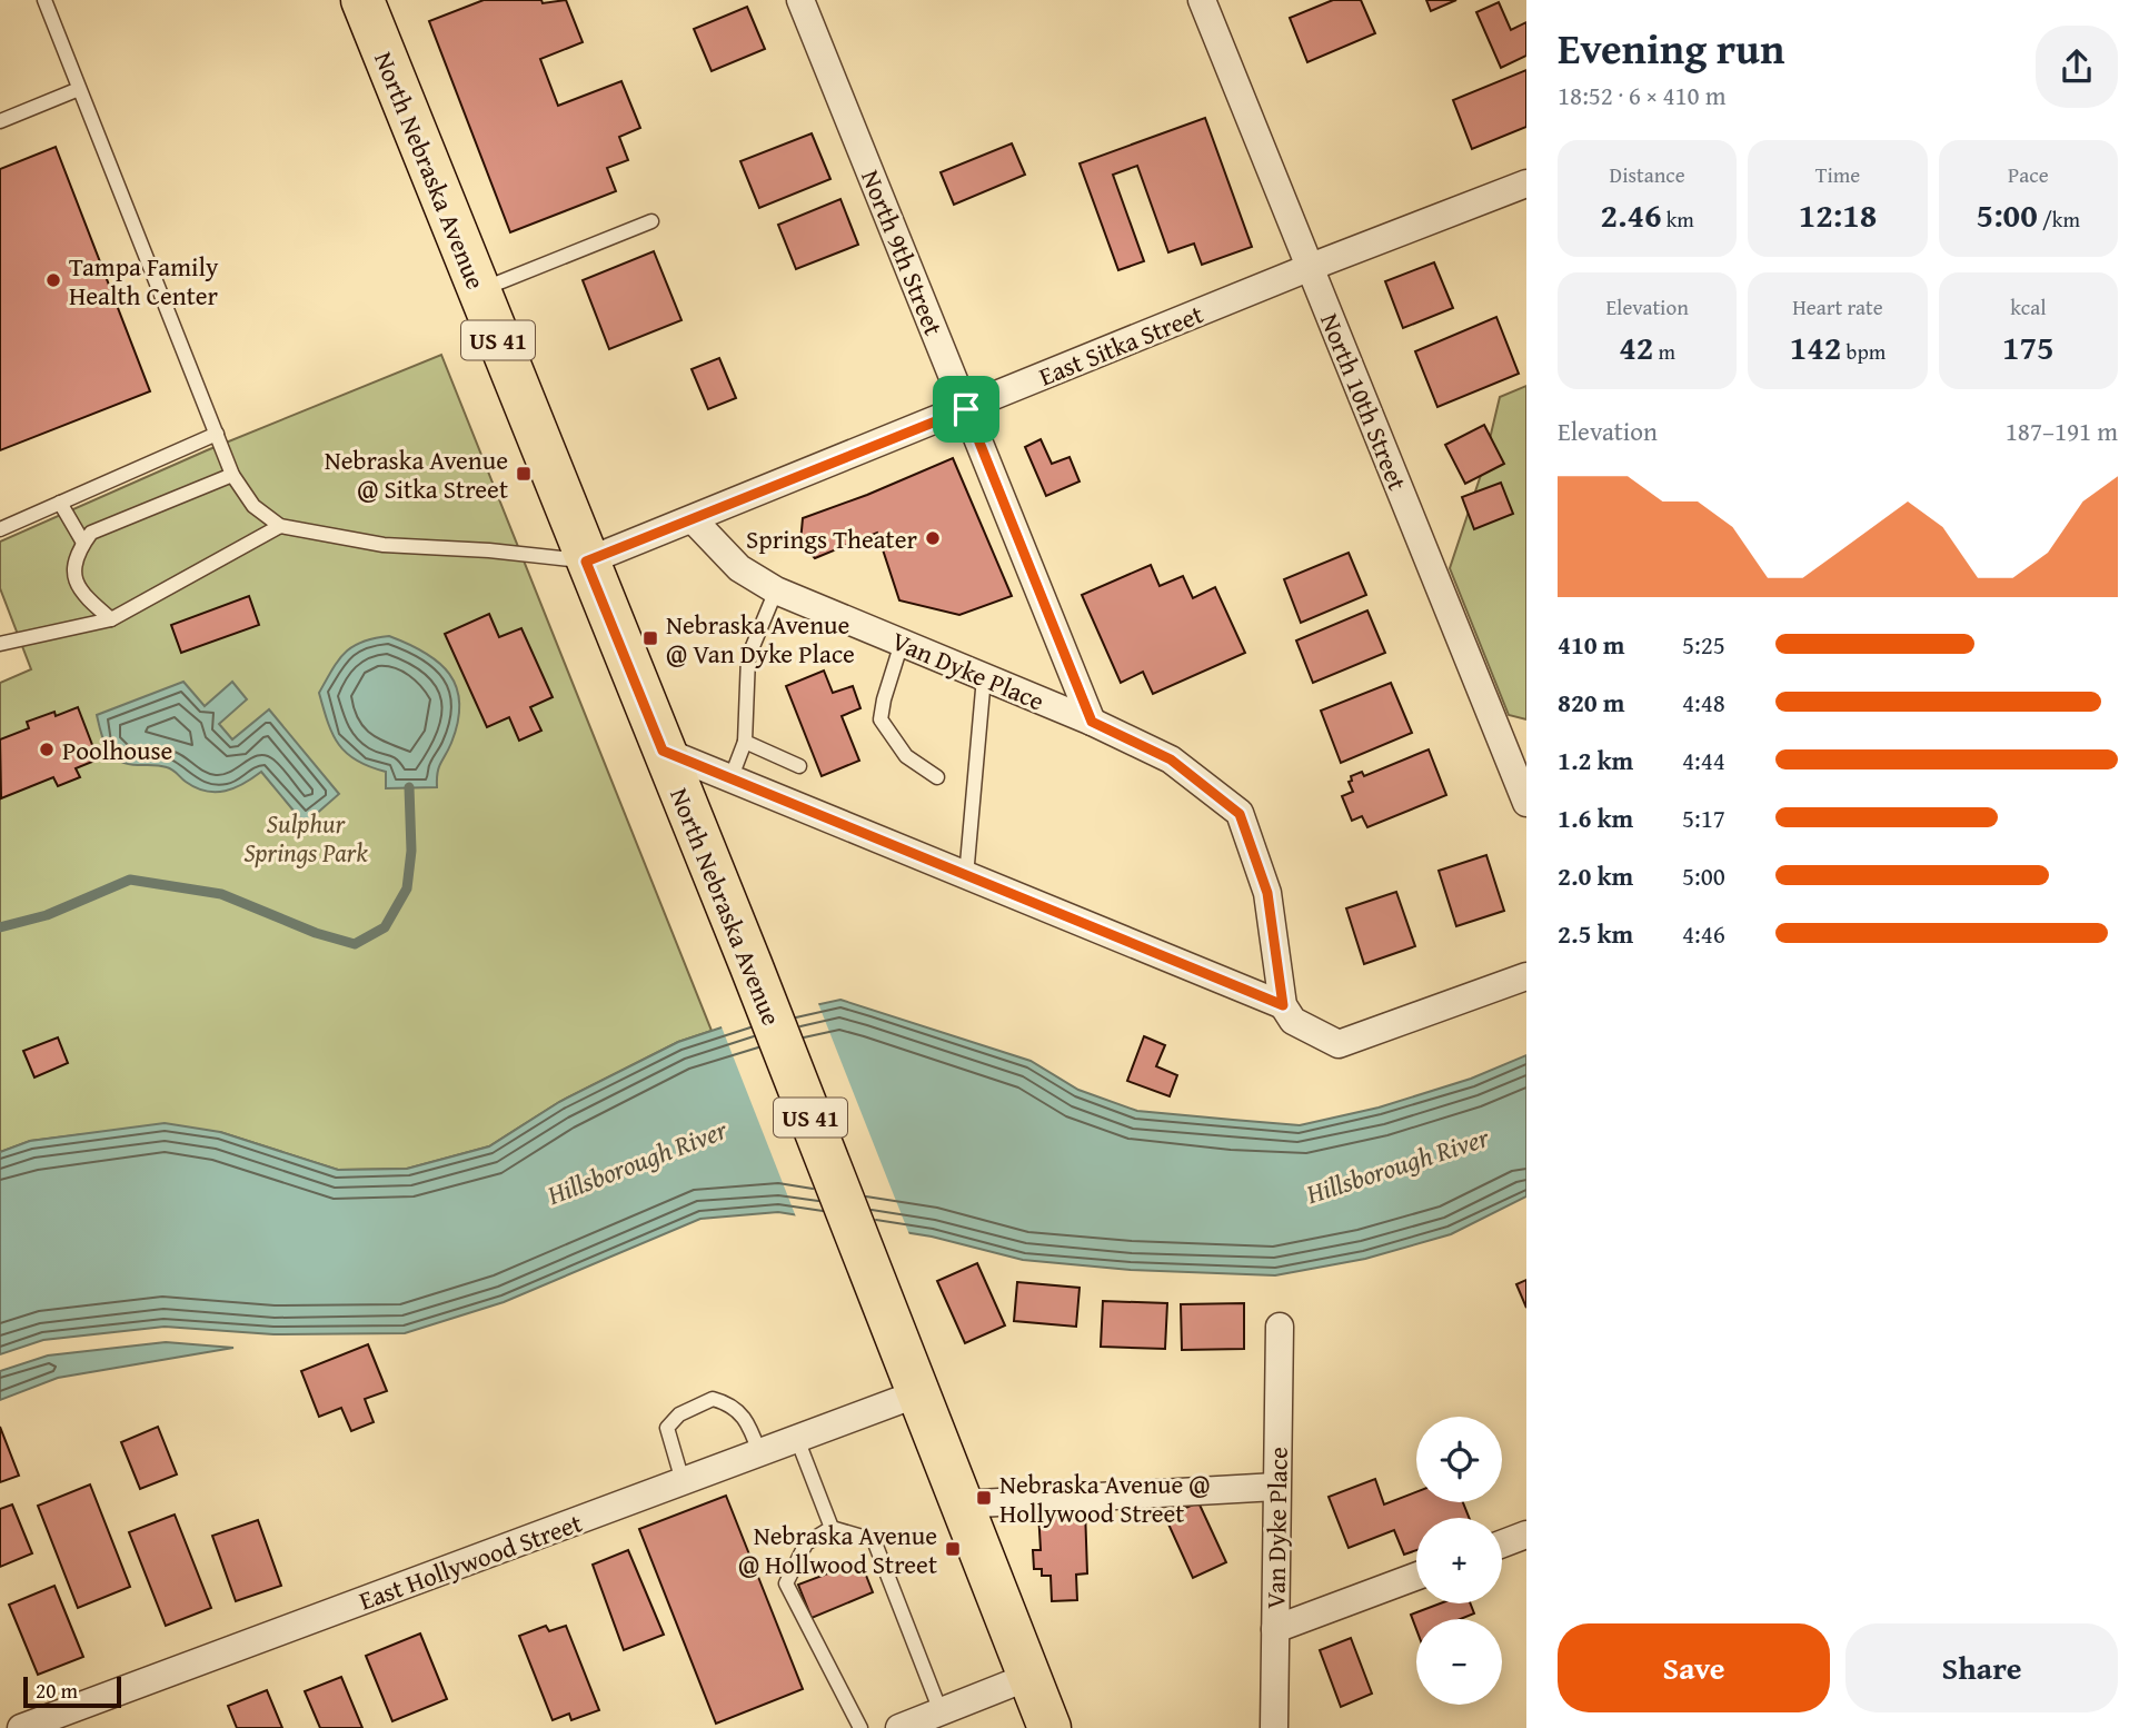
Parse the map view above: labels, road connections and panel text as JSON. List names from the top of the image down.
{
  "streets": {
    "main road": ["North Nebraska Avenue", "US 41"],
    "street": [
      "North 9th Street",
      "East Sitka Street",
      "North 10th Street",
      "Van Dyke Place",
      "East Hollywood Street"
    ]
  },
  "crossings": [
    ["North Nebraska Avenue", "East Sitka Street"],
    ["North Nebraska Avenue", "East Hollywood Street"],
    ["North 9th Street", "East Sitka Street"],
    ["North 9th Street", "Van Dyke Place"],
    ["East Sitka Street", "North 10th Street"],
    ["East Sitka Street", "Van Dyke Place"]
  ],
  "water": ["Hillsborough River"],
  "parks": ["Sulphur Springs Park"],
  "places": {
    "other": ["Tampa Family Health Center", "Springs Theater", "Poolhouse"],
    "transit": [
      "Nebraska Avenue @ Sitka Street",
      "Nebraska Avenue @ Van Dyke Place",
      "Nebraska Avenue @ Hollywood Street",
      "Nebraska Avenue @ Hollwood Street"
    ]
  },
  "scale_bar": "20 m",
  "page": {
    "heading": ["Evening run", "18:52 · 6 × 410 m"],
    "stats": [
      ["Distance", "2.46 km"],
      ["Time", "12:18"],
      ["Pace", "5:00 /km"],
      ["Elevation", "42 m"],
      ["Heart rate", "142 bpm"],
      ["kcal", "175"]
    ],
    "chart": ["Elevation", "187–191 m"],
    "list": [
      {
        "name": "410 m",
        "note": "5:25"
      },
      {
        "name": "820 m",
        "note": "4:48"
      },
      {
        "name": "1.2 km",
        "note": "4:44"
      },
      {
        "name": "1.6 km",
        "note": "5:17"
      },
      {
        "name": "2.0 km",
        "note": "5:00"
      },
      {
        "name": "2.5 km",
        "note": "4:46"
      }
    ],
    "map_buttons": ["+", "−"],
    "buttons": ["Save", "Share"],
    "scale": "20 m"
  }
}
